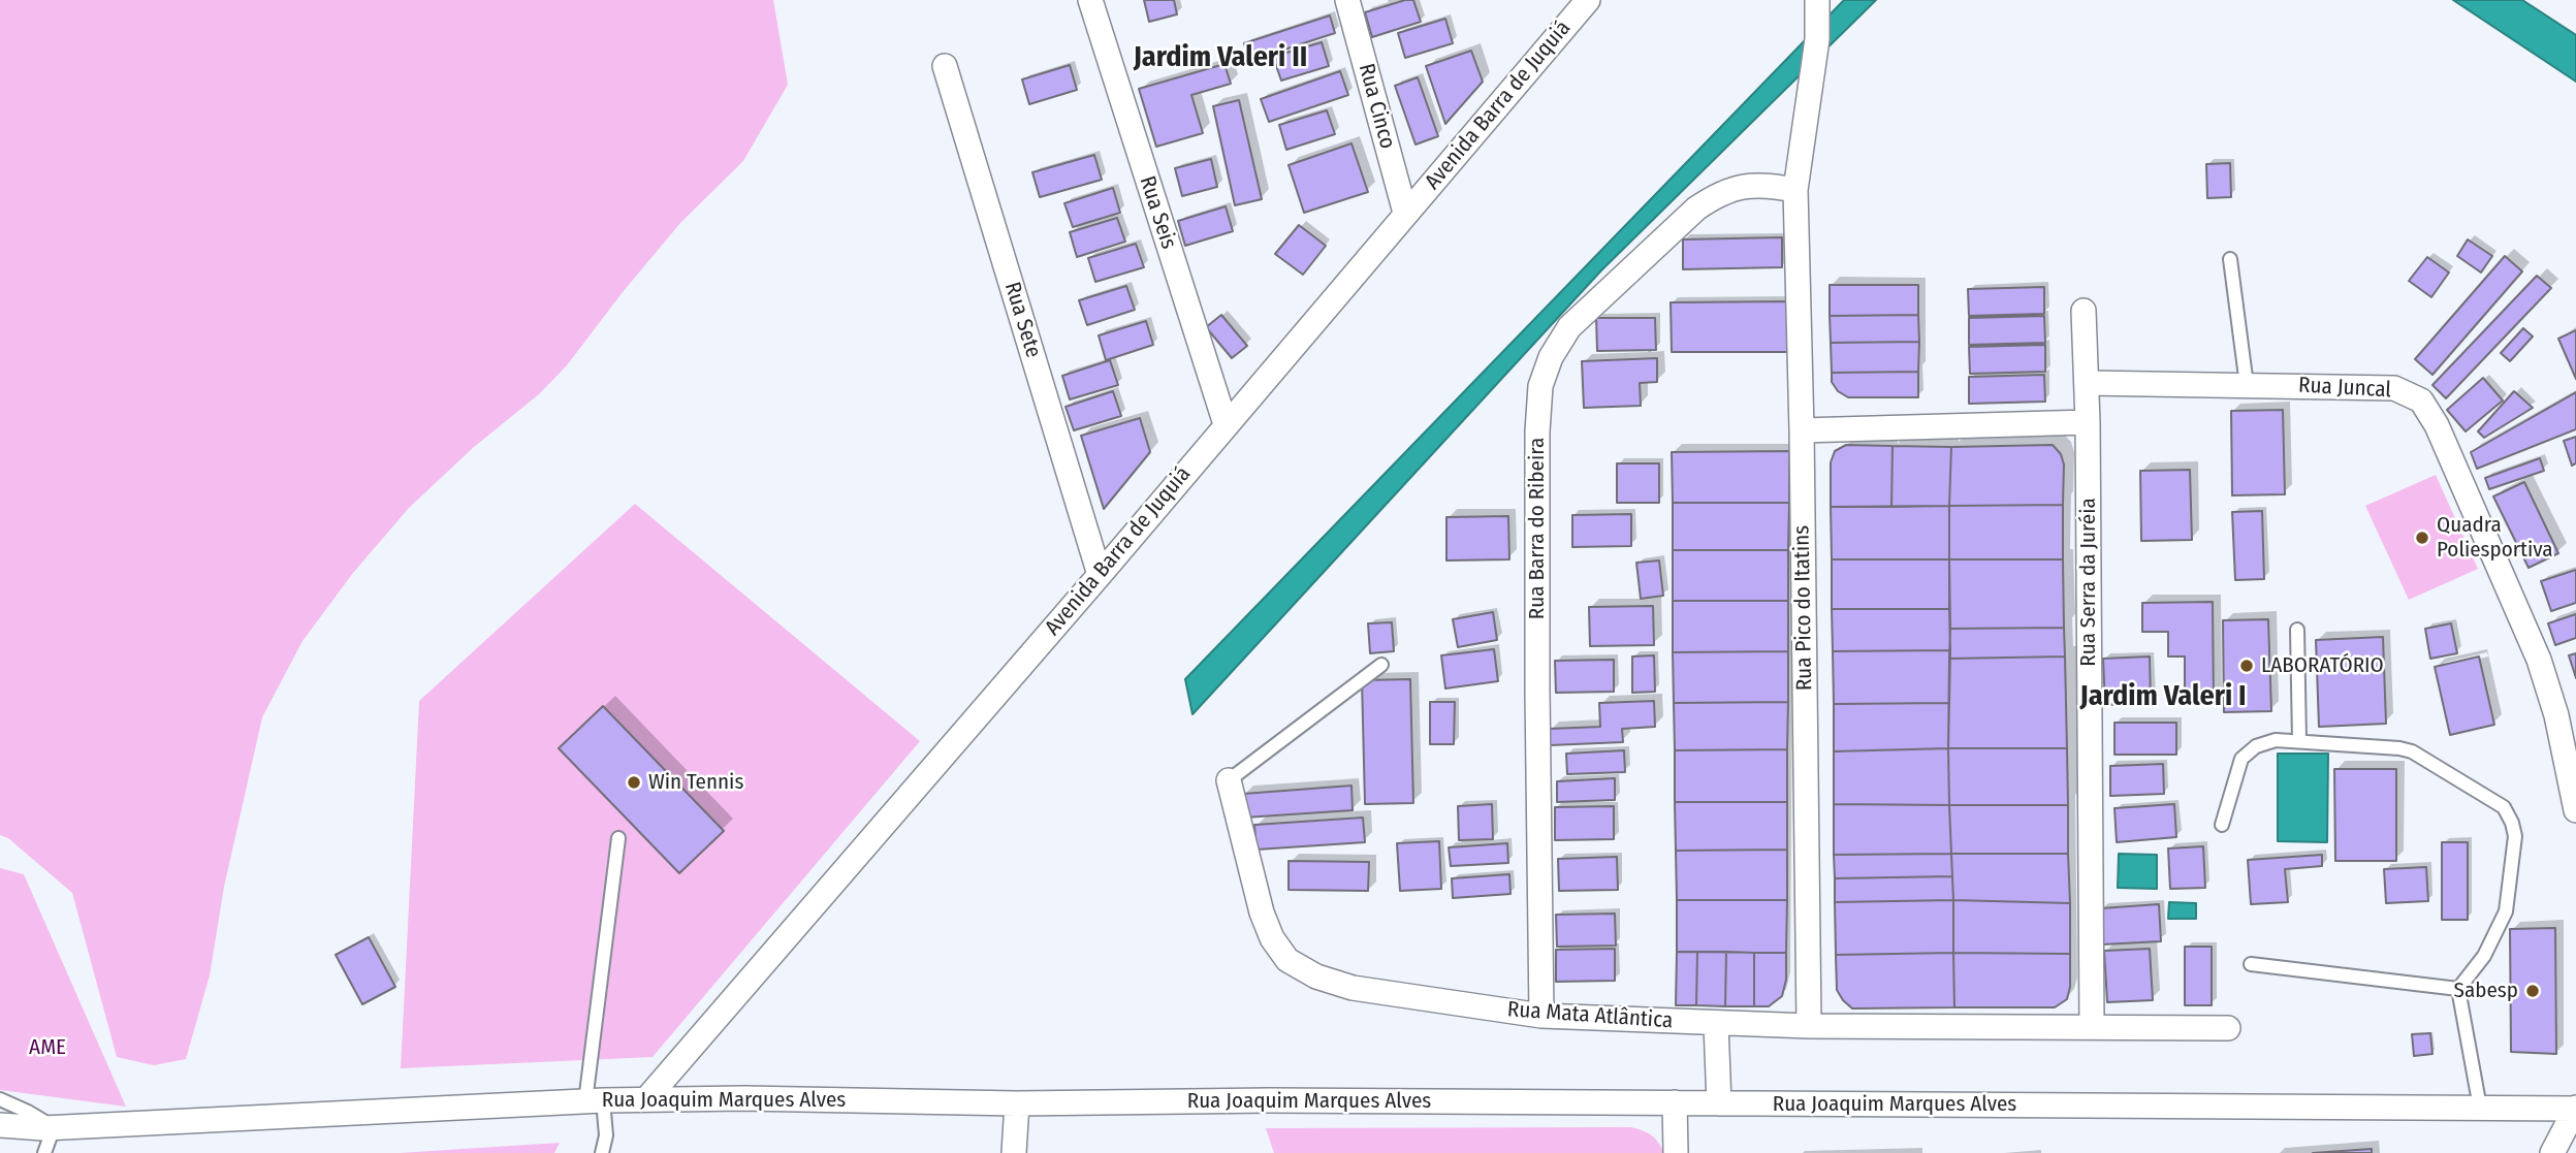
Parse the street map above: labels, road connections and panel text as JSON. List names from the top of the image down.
{
  "streets": {
    "street": [
      "Avenida Barra de Juquiá",
      "Rua Cinco",
      "Rua Seis",
      "Rua Sete",
      "Rua Juncal",
      "Rua Barra do Ribeira",
      "Rua Serra da Juréia",
      "Rua Pico do Itatins",
      "Rua Mata Atlântica",
      "Rua Joaquim Marques Alves"
    ]
  },
  "crossings": [
    ["Avenida Barra de Juquiá", "Rua Cinco"],
    ["Avenida Barra de Juquiá", "Rua Seis"],
    ["Avenida Barra de Juquiá", "Rua Sete"],
    ["Avenida Barra de Juquiá", "Rua Joaquim Marques Alves"],
    ["Rua Juncal", "Rua Serra da Juréia"],
    ["Rua Barra do Ribeira", "Rua Pico do Itatins"],
    ["Rua Barra do Ribeira", "Rua Mata Atlântica"],
    ["Rua Serra da Juréia", "Rua Mata Atlântica"],
    ["Rua Pico do Itatins", "Rua Mata Atlântica"]
  ],
  "districts": ["Jardim Valeri II", "Jardim Valeri I"],
  "parks": ["AME"],
  "places": [
    "Quadra Poliesportiva",
    "LABORATÓRIO",
    "Win Tennis",
    "Sabesp"
  ]
}
